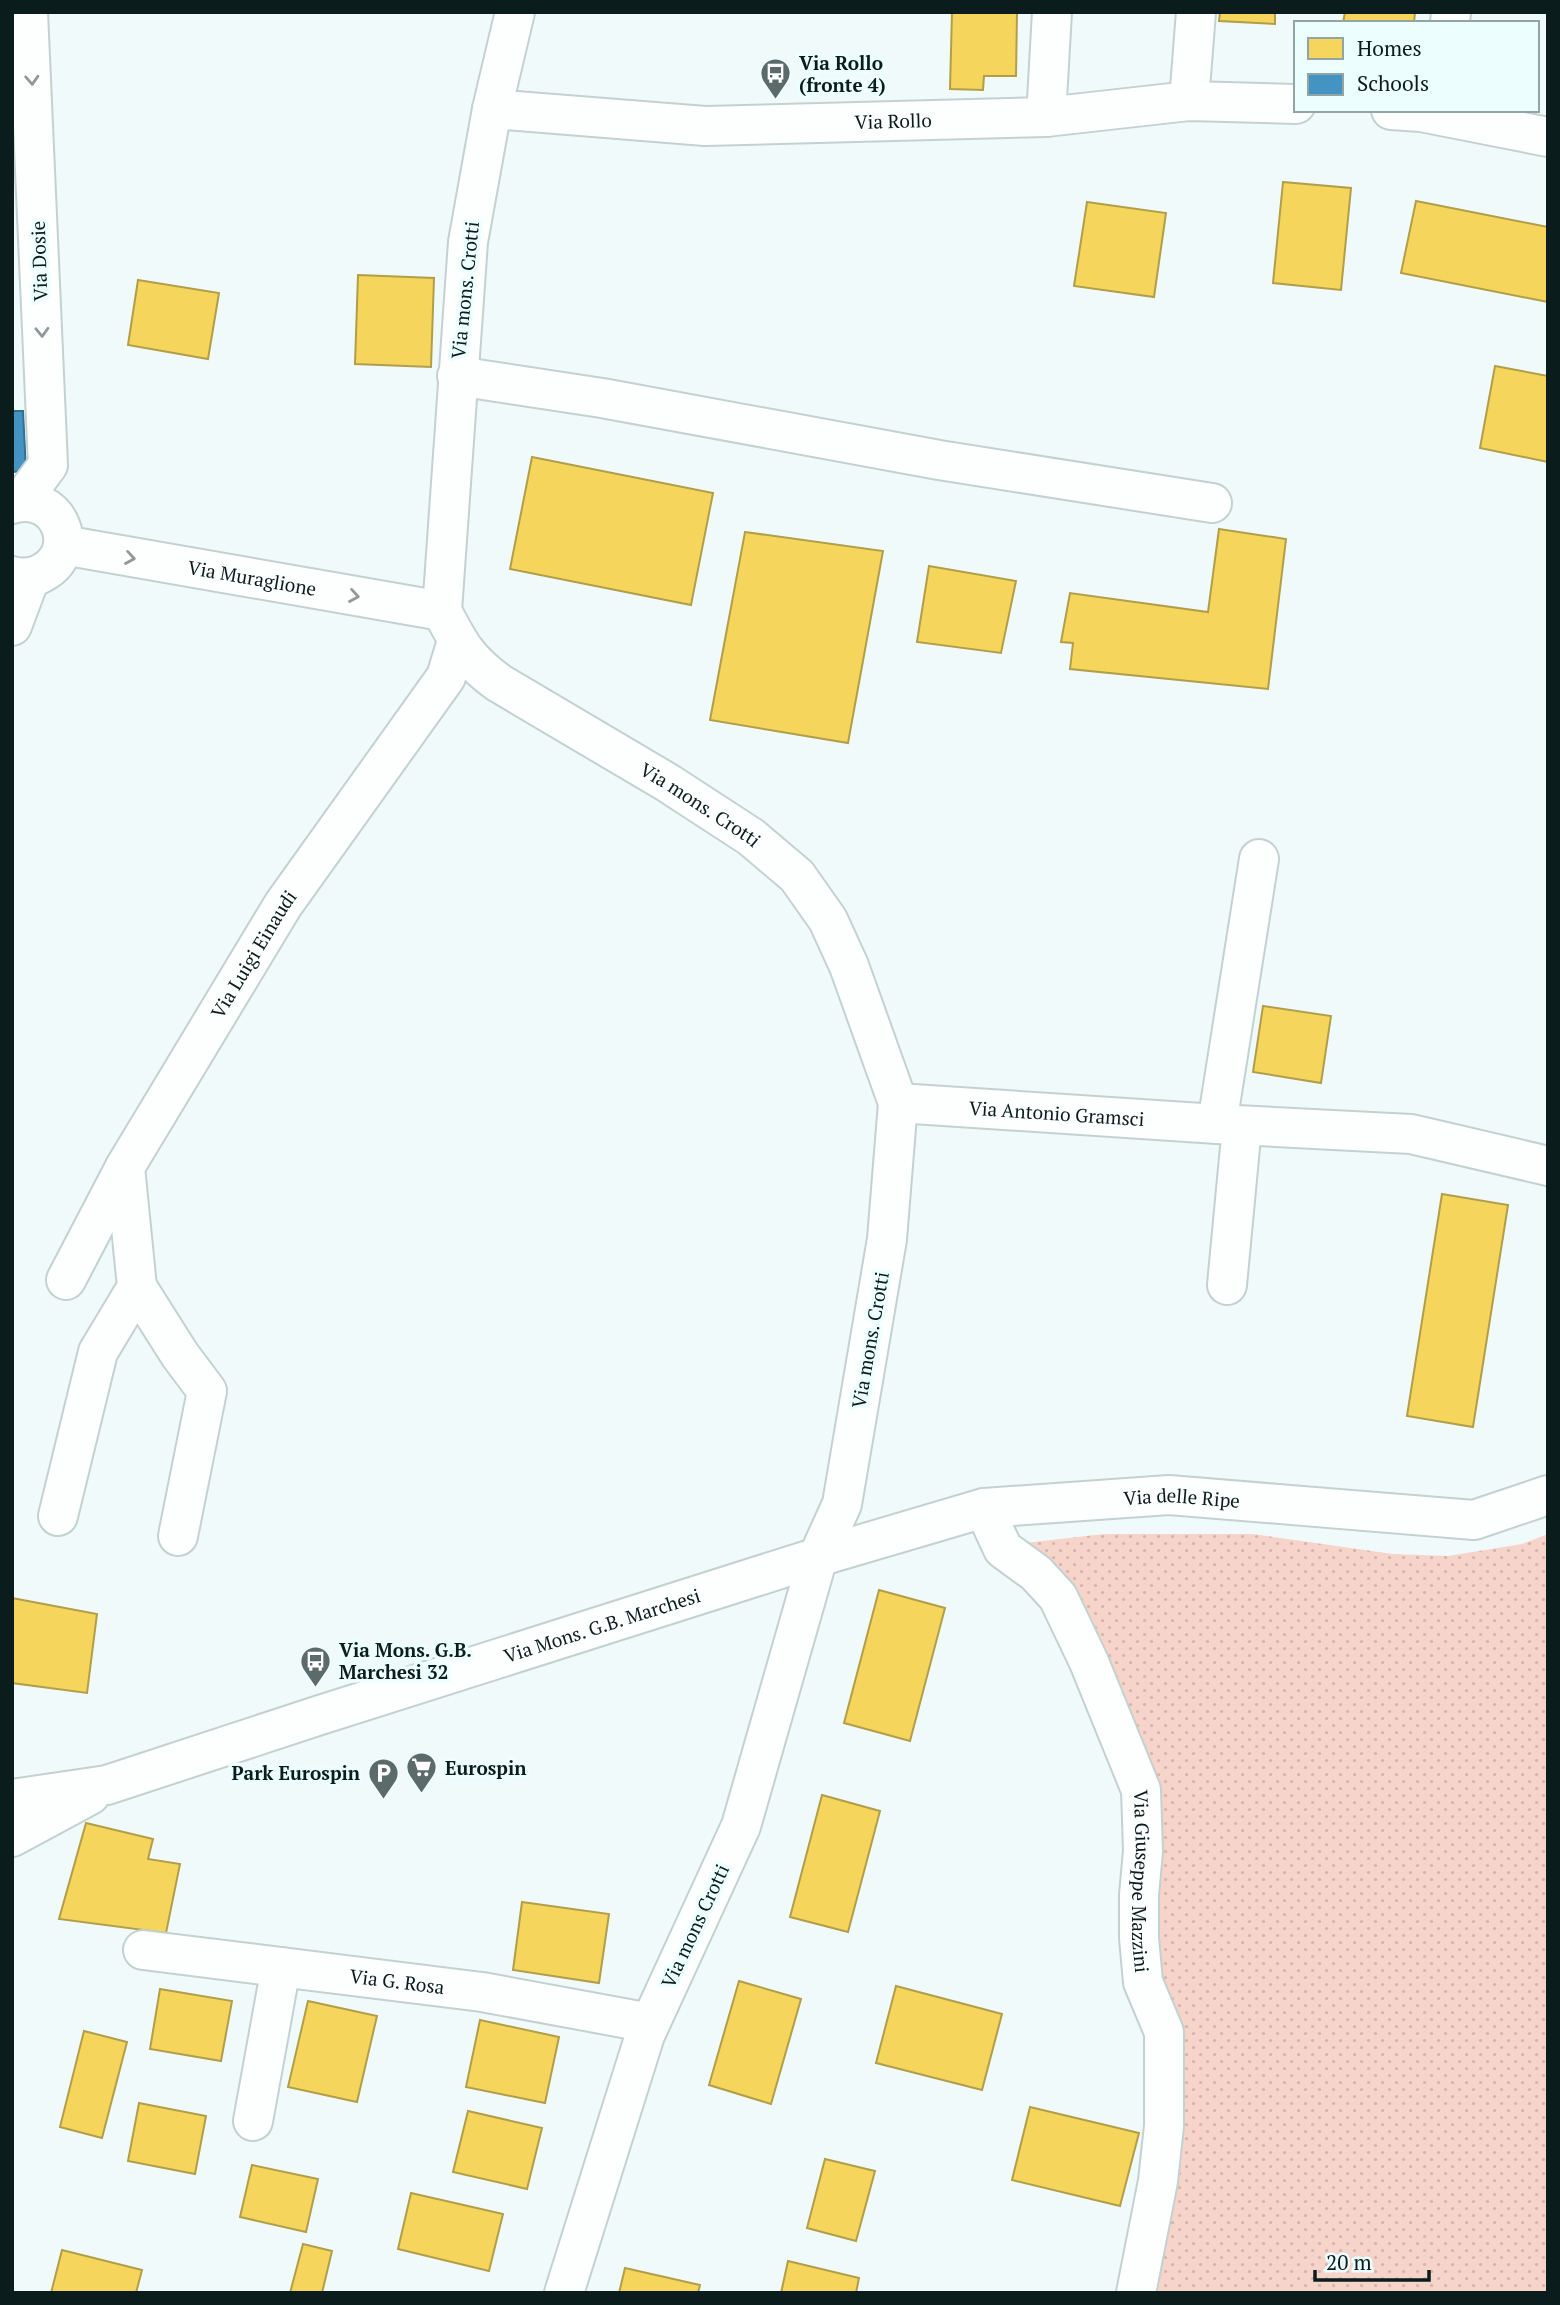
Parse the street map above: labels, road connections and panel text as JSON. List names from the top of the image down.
{
  "streets": {
    "street": [
      "Via Rollo",
      "Via Dosie",
      "Via mons. Crotti",
      "Via Muraglione",
      "Via Luigi Einaudi",
      "Via Antonio Gramsci",
      "Via delle Ripe",
      "Via Mons. G.B. Marchesi",
      "Via Giuseppe Mazzini",
      "Via mons Crotti",
      "Via G. Rosa"
    ]
  },
  "crossings": [
    ["Via Rollo", "Via mons. Crotti"],
    ["Via mons. Crotti", "Via Muraglione"],
    ["Via mons. Crotti", "Via Luigi Einaudi"],
    ["Via mons. Crotti", "Via Antonio Gramsci"],
    ["Via mons. Crotti", "Via delle Ripe"],
    ["Via mons. Crotti", "Via Mons. G.B. Marchesi"],
    ["Via mons. Crotti", "Via mons Crotti"],
    ["Via Muraglione", "Via Luigi Einaudi"],
    ["Via delle Ripe", "Via Mons. G.B. Marchesi"],
    ["Via delle Ripe", "Via Giuseppe Mazzini"],
    ["Via delle Ripe", "Via mons Crotti"],
    ["Via Mons. G.B. Marchesi", "Via mons Crotti"],
    ["Via mons Crotti", "Via G. Rosa"]
  ],
  "one_way": ["Via Dosie", "Via Muraglione"],
  "places": {
    "bus stop": ["Via Rollo (fronte 4)", "Via Mons. G.B. Marchesi 32"],
    "supermarket": ["Eurospin"],
    "parking": ["Park Eurospin"]
  },
  "legend": ["Homes", "Schools"],
  "scale_bar": "20 m"
}
